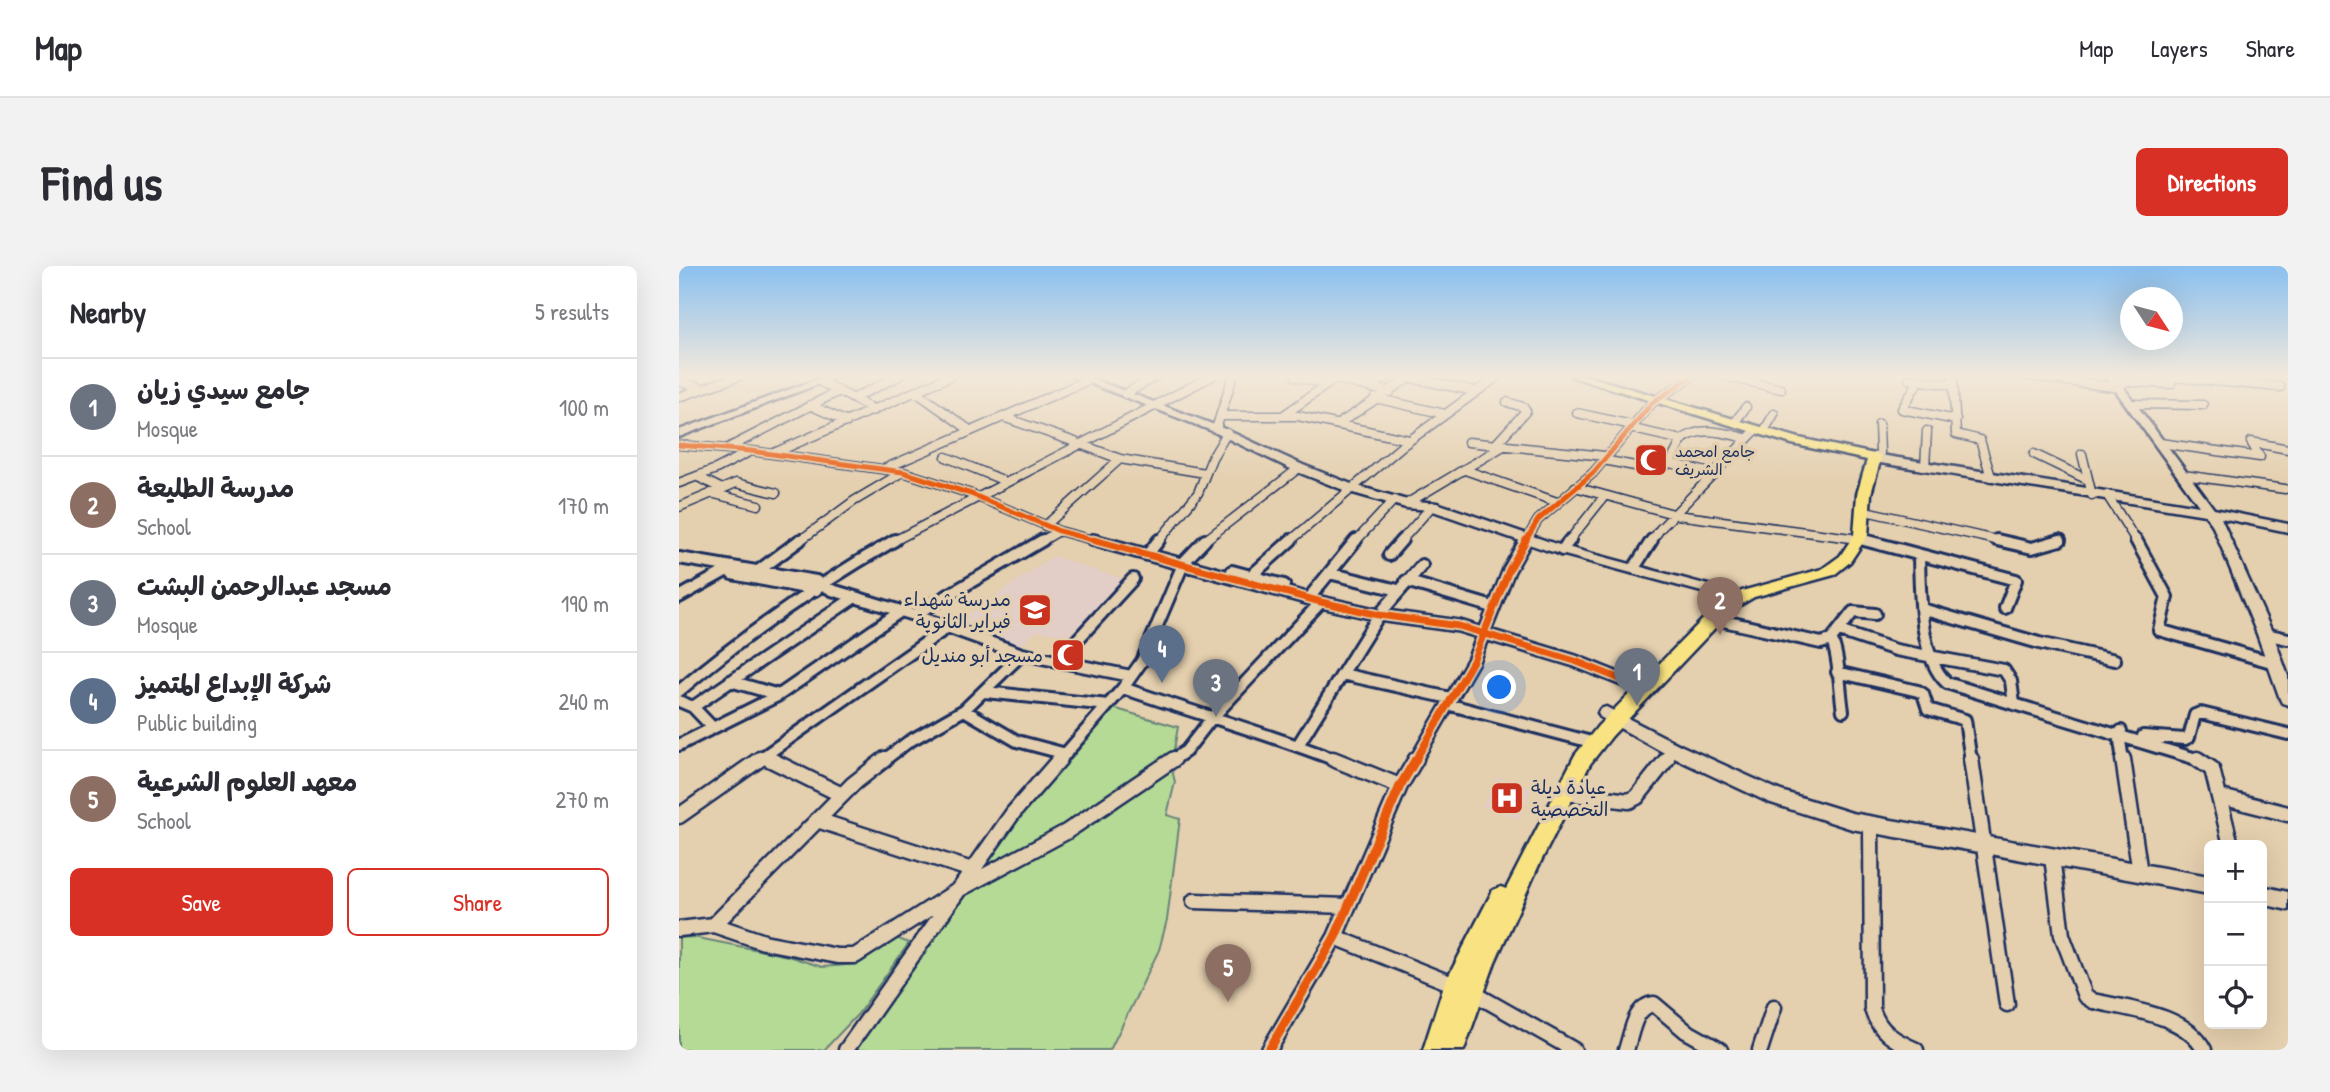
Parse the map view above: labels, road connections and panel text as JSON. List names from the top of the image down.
{
  "places": {
    "mosque": ["جامع امحمد الشريف", "مسجد أبو منديل"],
    "school or university": ["مدرسة شهداء فبراير الثانوية"],
    "hospital": ["عيادة ديلة التخصصية"]
  },
  "north": "bottom right",
  "page": {
    "header": "Map",
    "nav": ["Map", "Layers", "Share"],
    "buttons": [
      "Directions",
      ["Save", "Share"]
    ],
    "title": "Find us",
    "heading": ["Nearby", "5 results"],
    "list": [
      {
        "mark": "1",
        "name": "جامع سيدي زيان",
        "note": "Mosque",
        "value": "100 m"
      },
      {
        "mark": "2",
        "name": "مدرسة الطليعة",
        "note": "School",
        "value": "170 m"
      },
      {
        "mark": "3",
        "name": "مسجد عبدالرحمن البشت",
        "note": "Mosque",
        "value": "190 m"
      },
      {
        "mark": "4",
        "name": "شركة الإبداع المتميز",
        "note": "Public building",
        "value": "240 m"
      },
      {
        "mark": "5",
        "name": "معهد العلوم الشرعية",
        "note": "School",
        "value": "270 m"
      }
    ],
    "pins": [
      "2",
      "4",
      "1",
      "3",
      "5"
    ],
    "map_buttons": ["+", "−"]
  }
}
